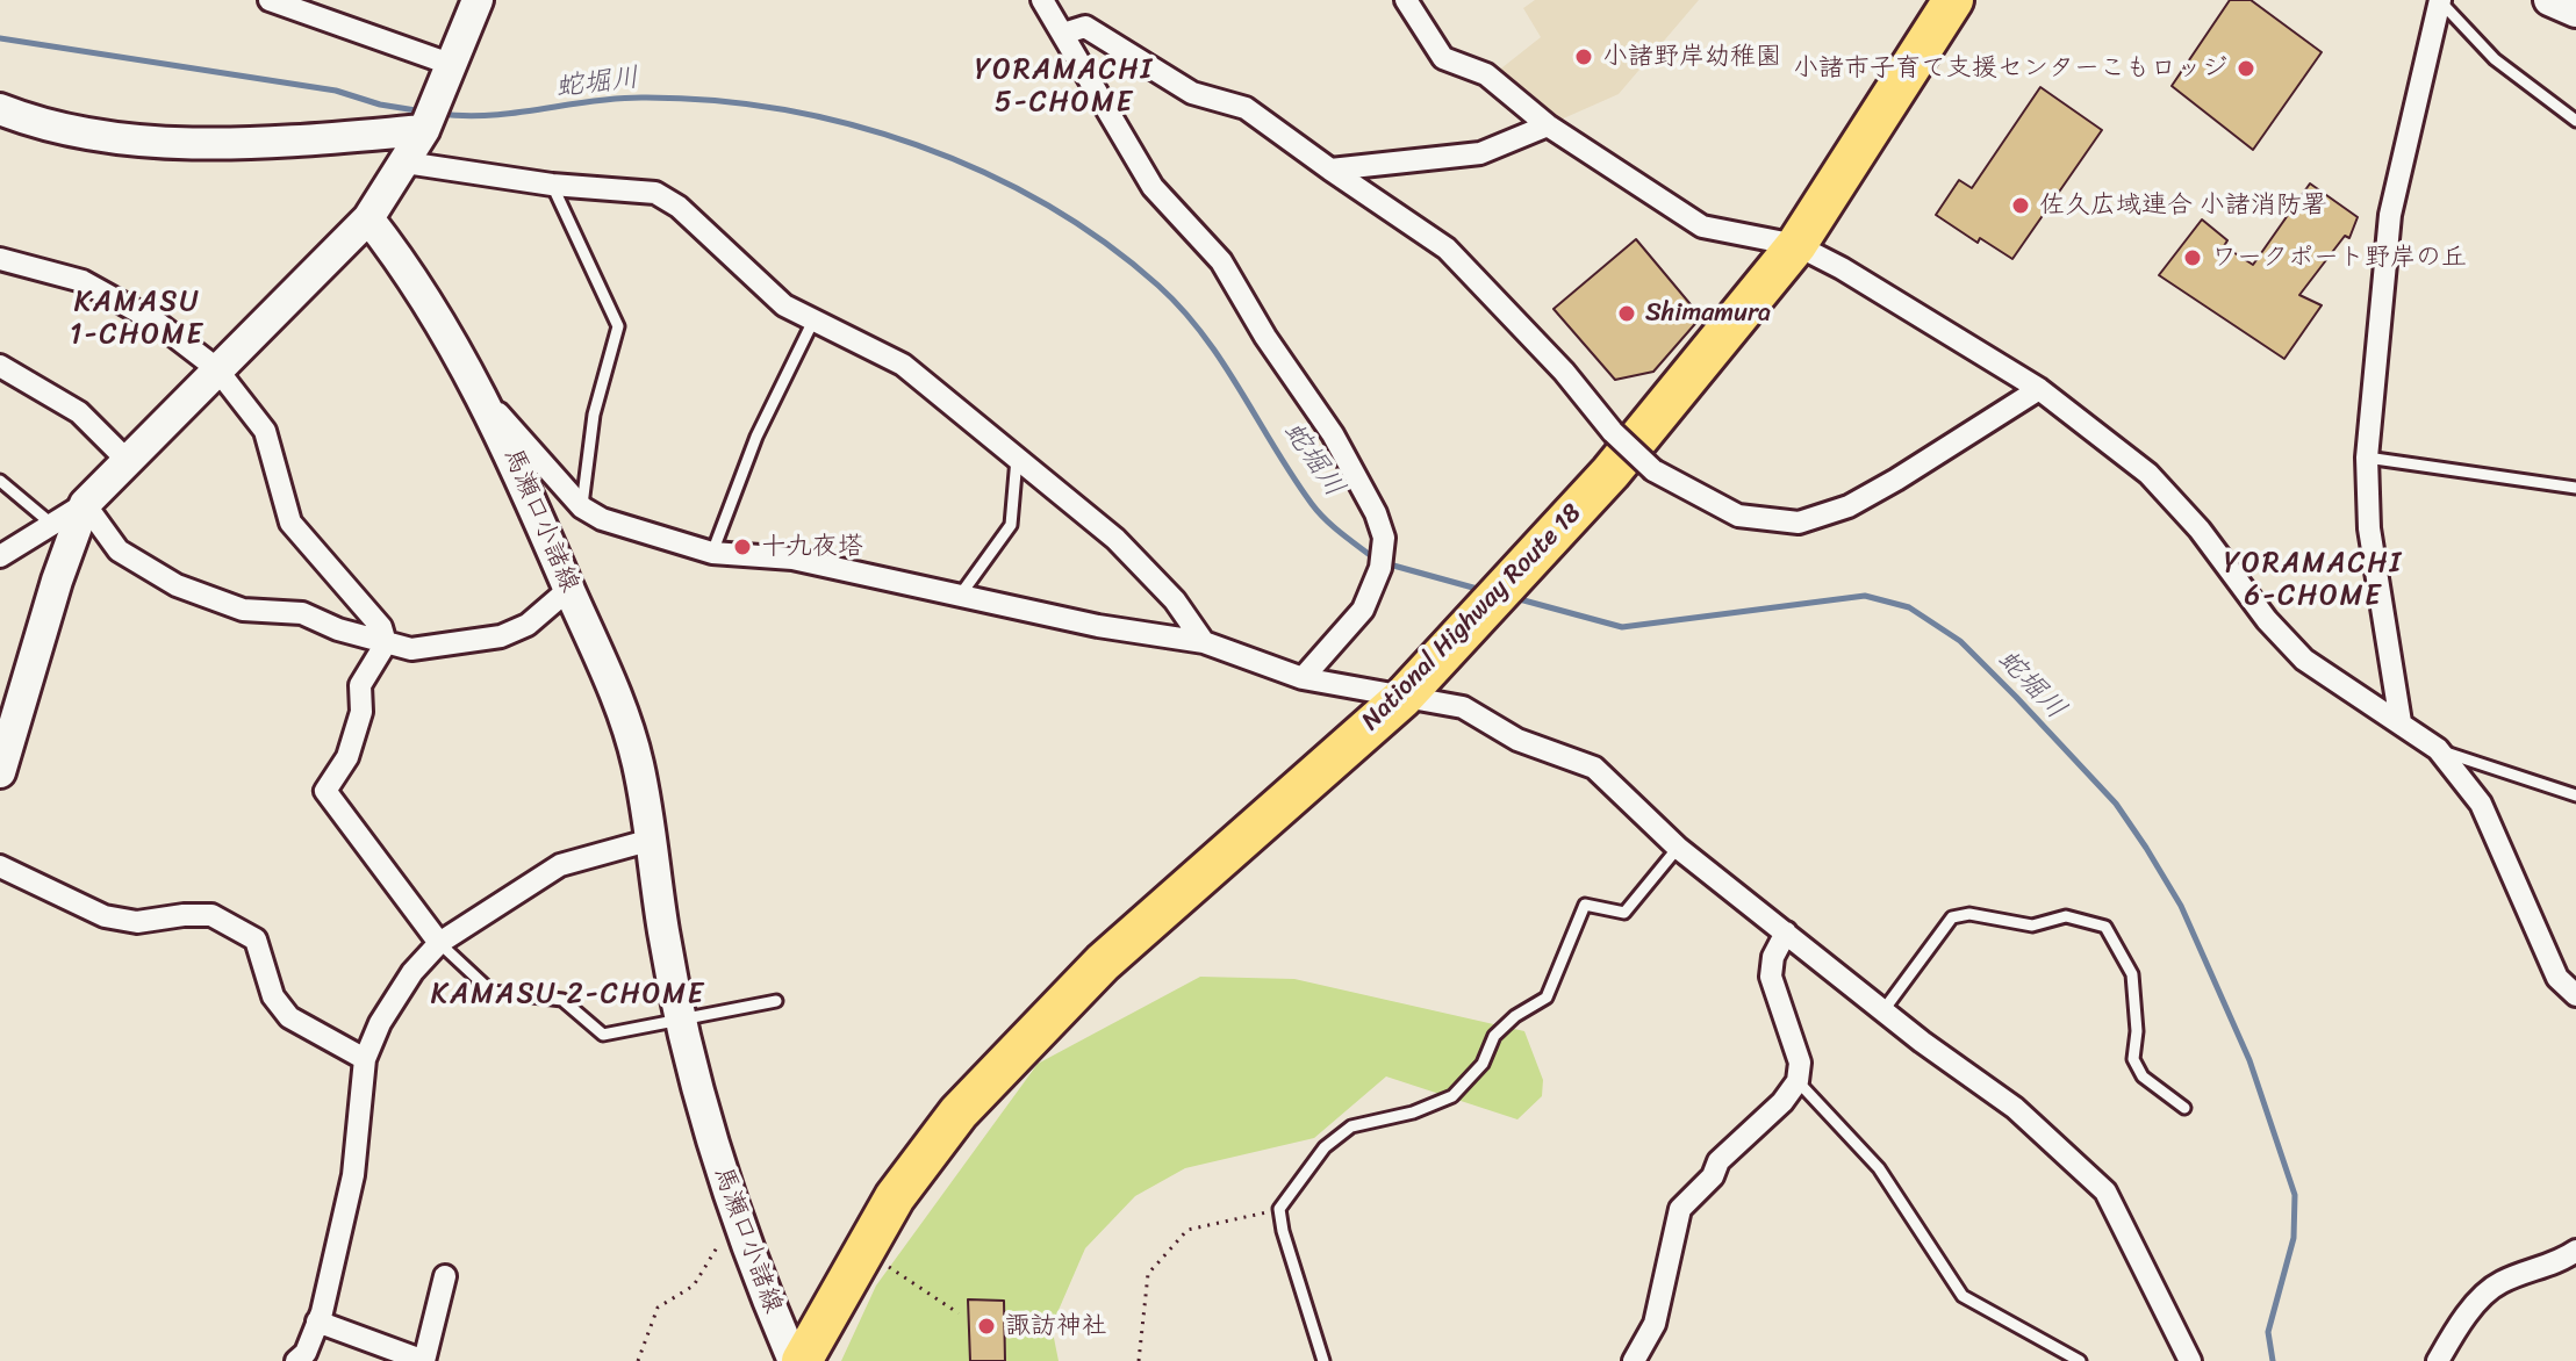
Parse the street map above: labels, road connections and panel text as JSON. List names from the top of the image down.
{
  "streets": {
    "highway": ["National Highway Route 18"],
    "main road": ["馬瀬口小諸線"]
  },
  "districts": [
    "YORAMACHI 5-CHOME",
    "KAMASU 1-CHOME",
    "YORAMACHI 6-CHOME",
    "KAMASU 2-CHOME"
  ],
  "water": ["蛇堀川"],
  "places": [
    "小諸野岸幼稚園",
    "小諸市子育て支援センターこもロッジ",
    "佐久広域連合 小諸消防署",
    "ワークポート野岸の丘",
    "Shimamura",
    "十九夜塔",
    "諏訪神社"
  ]
}
